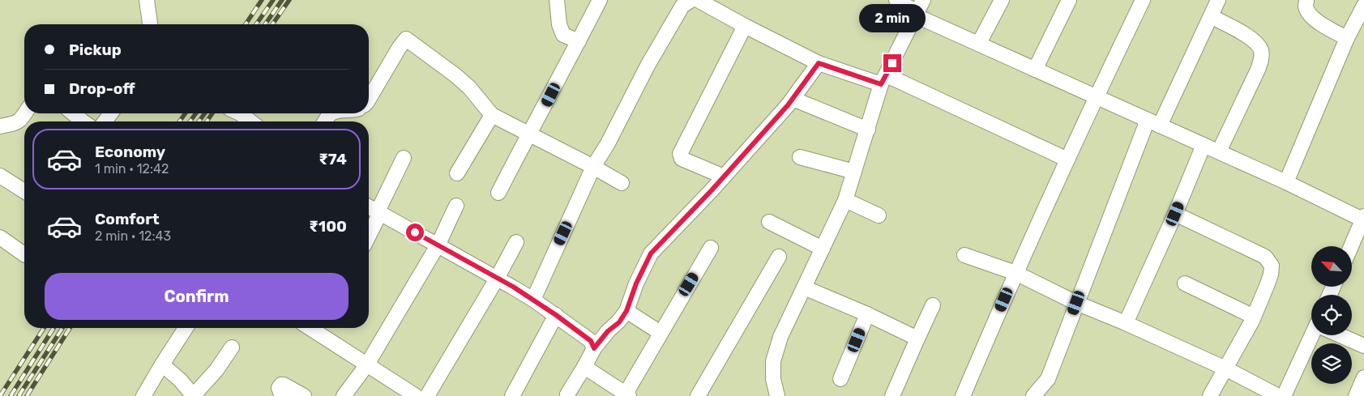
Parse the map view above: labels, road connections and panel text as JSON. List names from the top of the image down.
{
  "north": "top left",
  "page": {
    "bubble": "2 min",
    "banner": ["Pickup", "Drop-off"],
    "list": [
      {
        "name": "Economy",
        "note": "1 min · 12:42",
        "value": "₹74"
      },
      {
        "name": "Comfort",
        "note": "2 min · 12:43",
        "value": "₹100"
      }
    ],
    "buttons": "Confirm"
  }
}
